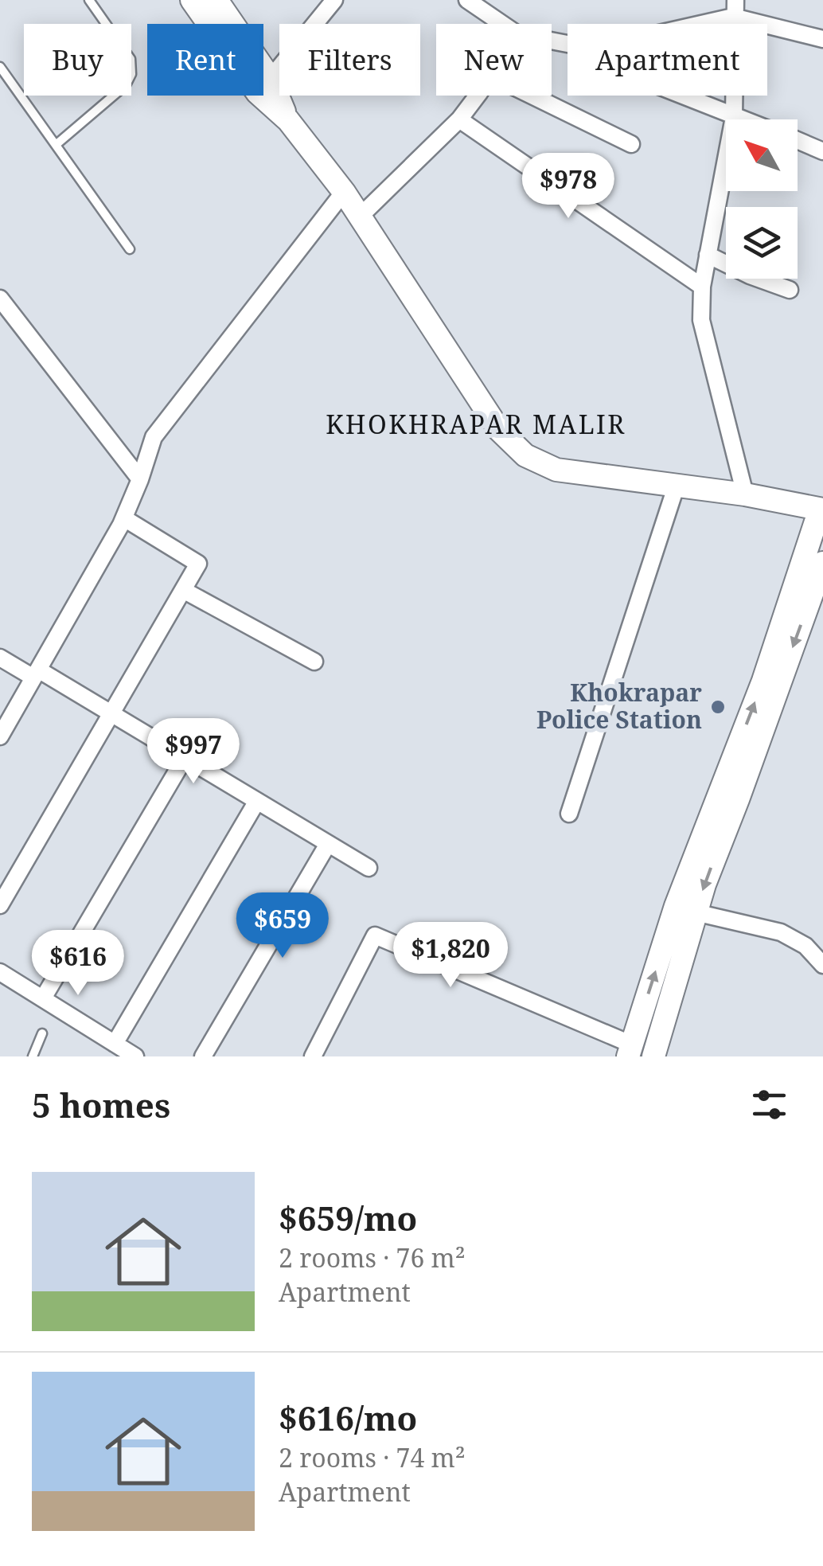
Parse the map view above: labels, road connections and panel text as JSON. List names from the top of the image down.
{
  "districts": ["KHOKHRAPAR MALIR"],
  "places": ["Khokrapar Police Station"],
  "north": "top left",
  "page": {
    "chip": [
      "Buy",
      "Rent",
      "Filters",
      "New",
      "Apartment"
    ],
    "price": [
      "$978",
      "$997",
      "$659",
      "$1,820",
      "$616"
    ],
    "heading": "5 homes",
    "list": [
      {
        "name": "$659/mo",
        "note": "2 rooms · 76 m² · Apartment"
      },
      {
        "name": "$616/mo",
        "note": "2 rooms · 74 m² · Apartment"
      }
    ]
  }
}
